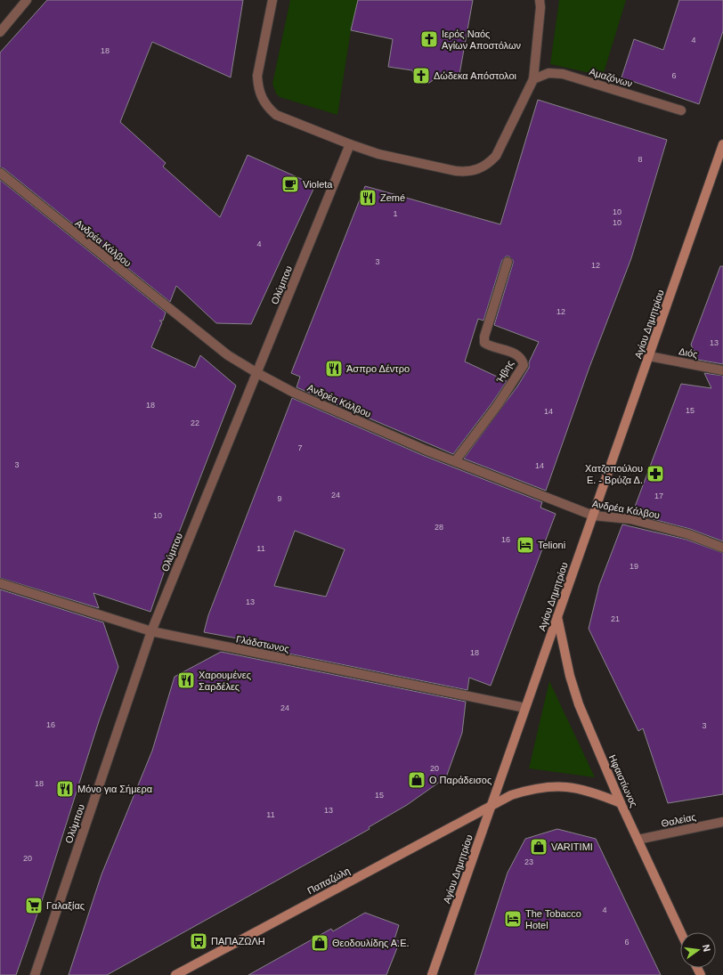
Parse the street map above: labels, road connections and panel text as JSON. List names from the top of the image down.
{
  "streets": {
    "main road": ["Αγίου Δημητρίου", "Ηφαιστίωνος", "Παπαζώλη"],
    "street": [
      "Αμαζόνων",
      "Ανδρέα Κάλβου",
      "Ολύμπου",
      "Διός",
      "Ήβης",
      "Γλάδστωνος",
      "Θαλείας"
    ]
  },
  "crossings": [
    ["Ανδρέα Κάλβου", "Ολύμπου"],
    ["Ανδρέα Κάλβου", "Αγίου Δημητρίου"],
    ["Ανδρέα Κάλβου", "Ήβης"],
    ["Ολύμπου", "Γλάδστωνος"],
    ["Αγίου Δημητρίου", "Διός"],
    ["Αγίου Δημητρίου", "Γλάδστωνος"],
    ["Αγίου Δημητρίου", "Ηφαιστίωνος"],
    ["Αγίου Δημητρίου", "Παπαζώλη"],
    ["Ηφαιστίωνος", "Θαλείας"],
    ["Ηφαιστίωνος", "Παπαζώλη"]
  ],
  "places": {
    "church": ["Ιερός Ναός Αγίων Αποστόλων", "Δώδεκα Απόστολοι"],
    "cafe": ["Violeta"],
    "restaurant": [
      "Zemé",
      "Άσπρο Δέντρο",
      "Χαρουμένες Σαρδέλες",
      "Μόνο για Σήμερα"
    ],
    "pharmacy": ["Χατζοπούλου Ε. - Βρύζα Δ."],
    "hotel": ["Telioni", "The Tobacco Hotel"],
    "shop": ["Ο Παράδεισος", "VARITIMI", "Θεοδουλίδης Α.Ε."],
    "supermarket": ["Γαλαξίας"],
    "bus stop": ["ΠΑΠΑΖΩΛΗ"]
  },
  "house_numbers": [
    "4",
    "18",
    "6",
    "8",
    "10",
    "1",
    "10",
    "4",
    "3",
    "12",
    "12",
    "13",
    "18",
    "15",
    "14",
    "22",
    "7",
    "3",
    "14",
    "24",
    "17",
    "9",
    "10",
    "28",
    "16",
    "11",
    "19",
    "13",
    "21",
    "18",
    "24",
    "16",
    "3",
    "20",
    "18",
    "15",
    "13",
    "11",
    "20",
    "23",
    "4",
    "6"
  ],
  "north": "right"
}
